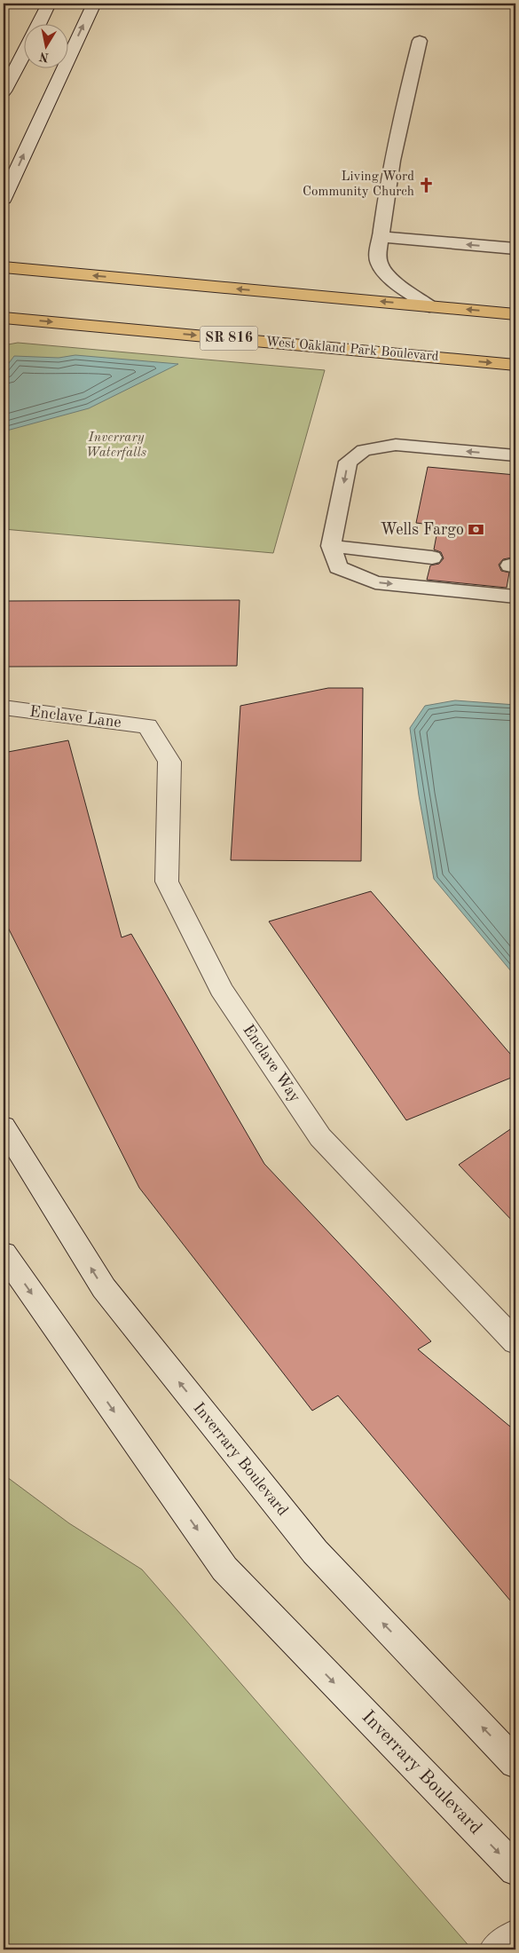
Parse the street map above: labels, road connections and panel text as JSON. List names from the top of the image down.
{
  "streets": {
    "main road": ["SR 816", "West Oakland Park Boulevard"],
    "street": ["Enclave Lane", "Enclave Way", "Inverrary Boulevard"]
  },
  "crossings": [
    ["Enclave Lane", "Enclave Way"]
  ],
  "parks": ["Inverrary Waterfalls"],
  "places": {
    "church": ["Living Word Community Church"],
    "bank": ["Wells Fargo"]
  },
  "north": "bottom"
}
